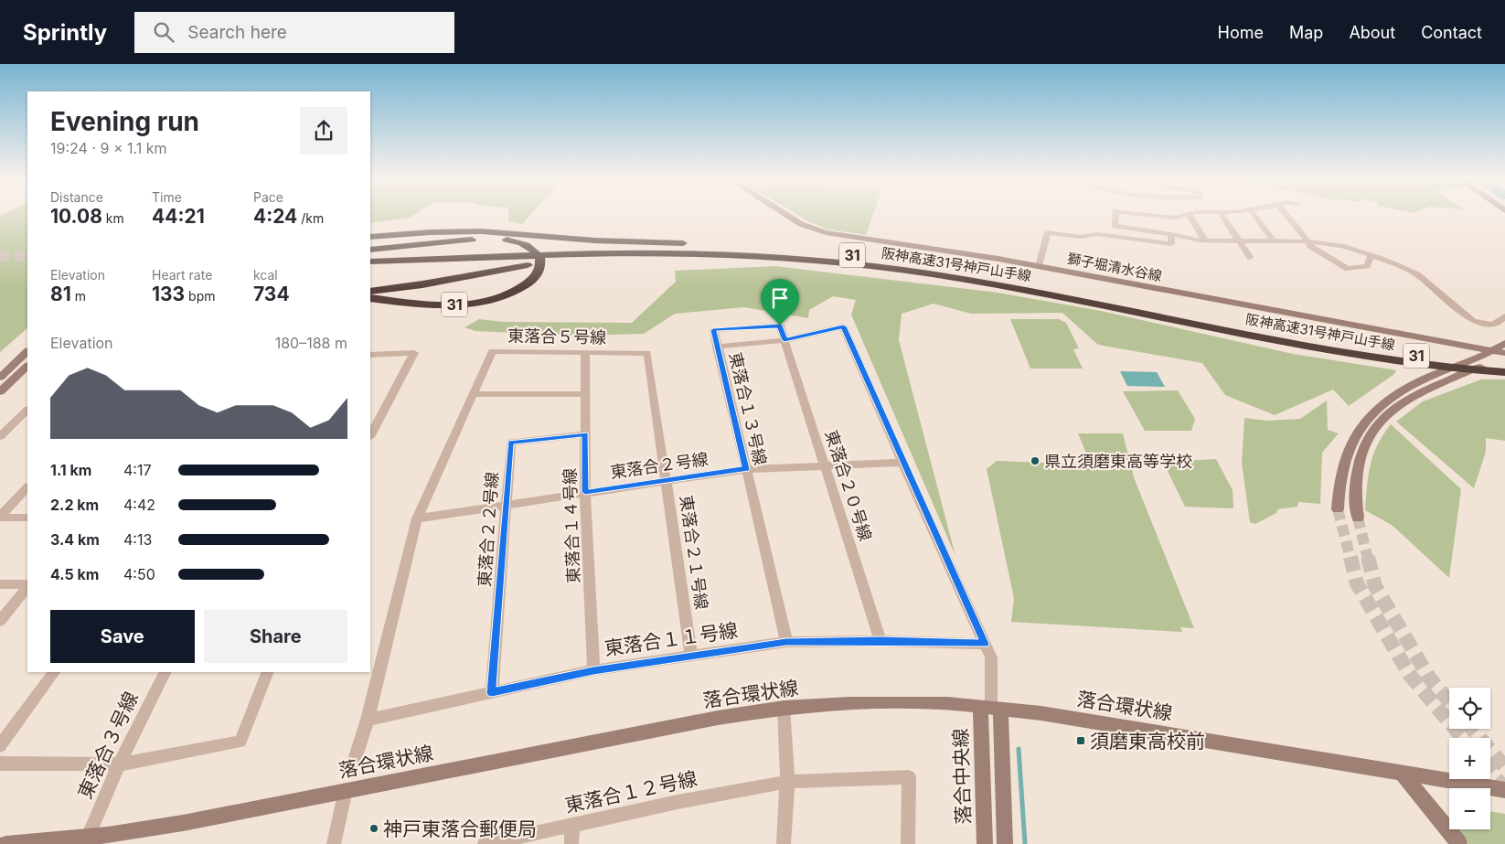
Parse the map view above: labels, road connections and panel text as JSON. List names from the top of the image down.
{
  "streets": {
    "highway": ["31", "阪神高速31号神戸山手線"],
    "street": [
      "獅子堀清水谷線",
      "東落合５号線",
      "東落合１３号線",
      "東落合２号線",
      "東落合２０号線",
      "東落合１４号線",
      "東落合２２号線",
      "東落合２１号線",
      "東落合１１号線",
      "落合環状線",
      "東落合３号線",
      "落合中央線",
      "東落合１２号線"
    ]
  },
  "crossings": [
    ["31", "阪神高速31号神戸山手線"],
    ["東落合５号線", "東落合２号線"],
    ["東落合５号線", "東落合１４号線"],
    ["東落合５号線", "東落合２１号線"],
    ["東落合１３号線", "東落合２号線"],
    ["東落合１３号線", "東落合２０号線"],
    ["東落合１３号線", "東落合１１号線"],
    ["東落合２号線", "東落合２０号線"],
    ["東落合２号線", "東落合１４号線"],
    ["東落合２号線", "東落合２２号線"],
    ["東落合２号線", "東落合２１号線"],
    ["東落合２０号線", "東落合１１号線"],
    ["東落合１４号線", "東落合２２号線"],
    ["東落合１４号線", "東落合１１号線"],
    ["東落合２２号線", "東落合１１号線"],
    ["東落合２１号線", "東落合１１号線"],
    ["落合環状線", "東落合３号線"],
    ["落合環状線", "落合中央線"]
  ],
  "places": {
    "other": ["県立須磨東高等学校", "神戸東落合郵便局"],
    "transit": ["須磨東高校前"]
  },
  "page": {
    "header": "Sprintly",
    "search": "Search here",
    "nav": [
      "Home",
      "Map",
      "About",
      "Contact"
    ],
    "heading": ["Evening run", "19:24 · 9 × 1.1 km"],
    "stats": [
      ["Distance", "10.08 km"],
      ["Time", "44:21"],
      ["Pace", "4:24 /km"],
      ["Elevation", "81 m"],
      ["Heart rate", "133 bpm"],
      ["kcal", "734"]
    ],
    "chart": ["Elevation", "180–188 m"],
    "list": [
      {
        "name": "1.1 km",
        "note": "4:17"
      },
      {
        "name": "2.2 km",
        "note": "4:42"
      },
      {
        "name": "3.4 km",
        "note": "4:13"
      },
      {
        "name": "4.5 km",
        "note": "4:50"
      }
    ],
    "buttons": ["Save", "Share"],
    "map_buttons": ["+", "−"]
  }
}
